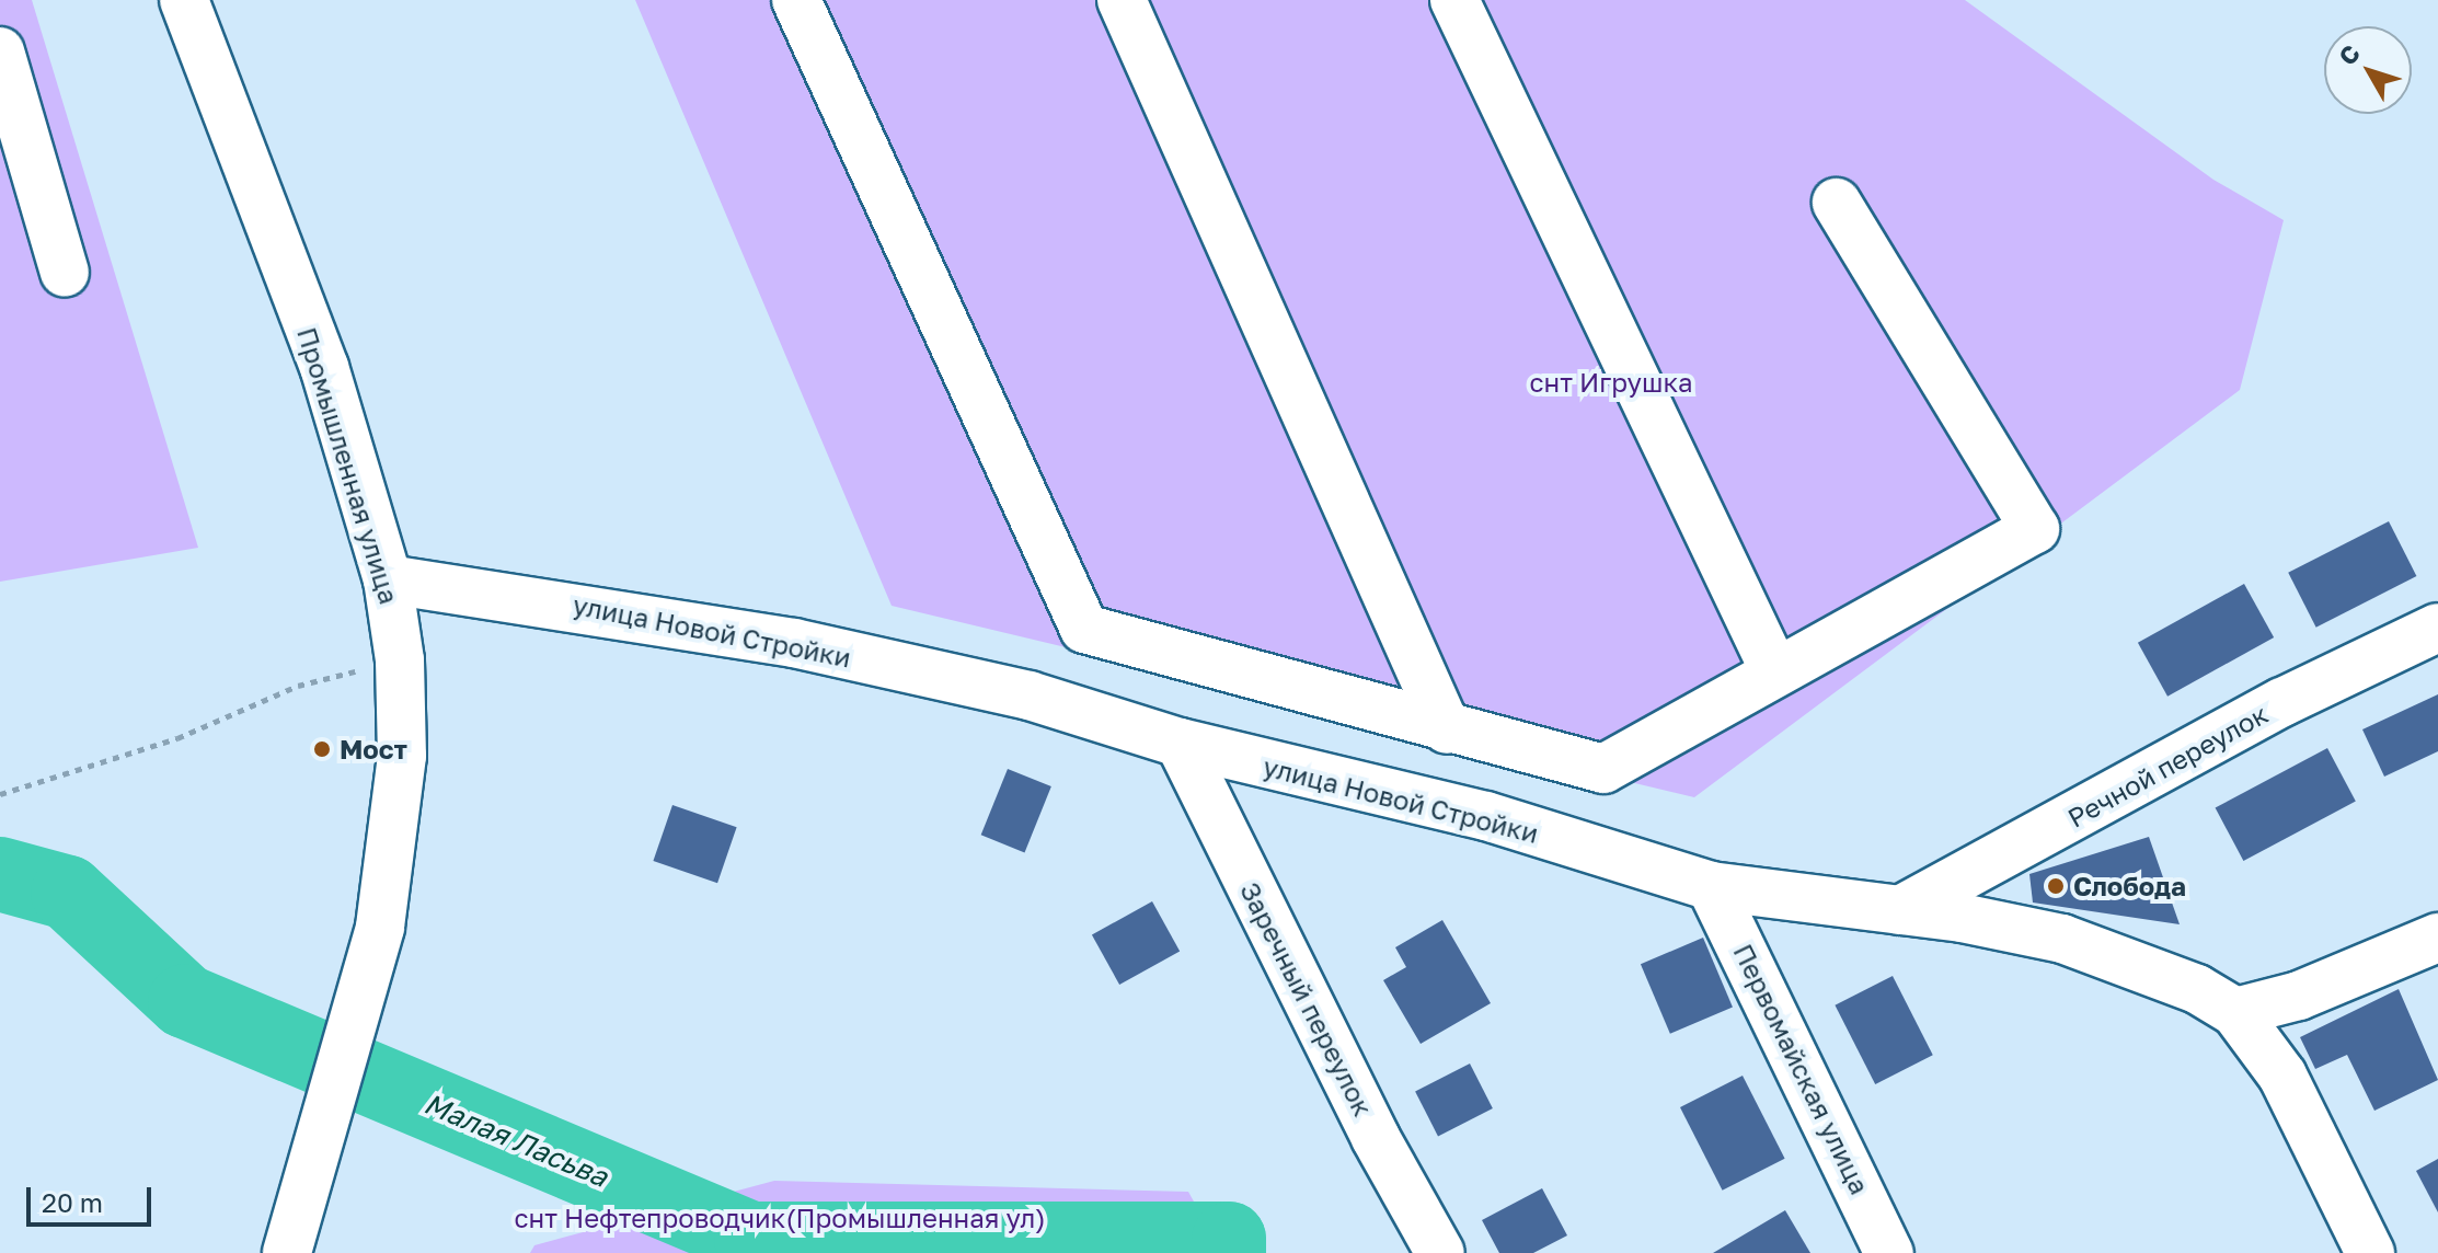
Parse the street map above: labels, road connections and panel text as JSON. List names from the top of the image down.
{
  "streets": {
    "street": [
      "Промышленная улица",
      "улица Новой Стройки",
      "Речной переулок",
      "Заречный переулок",
      "Первомайская улица"
    ]
  },
  "crossings": [
    ["Промышленная улица", "улица Новой Стройки"],
    ["улица Новой Стройки", "Речной переулок"],
    ["улица Новой Стройки", "Заречный переулок"],
    ["улица Новой Стройки", "Первомайская улица"]
  ],
  "water": ["Малая Ласьва"],
  "parks": ["снт Игрушка", "снт Нефтепроводчик(Промышленная ул)"],
  "places": ["Мост", "Слобода"],
  "scale_bar": "20 m",
  "north": "top left"
}
